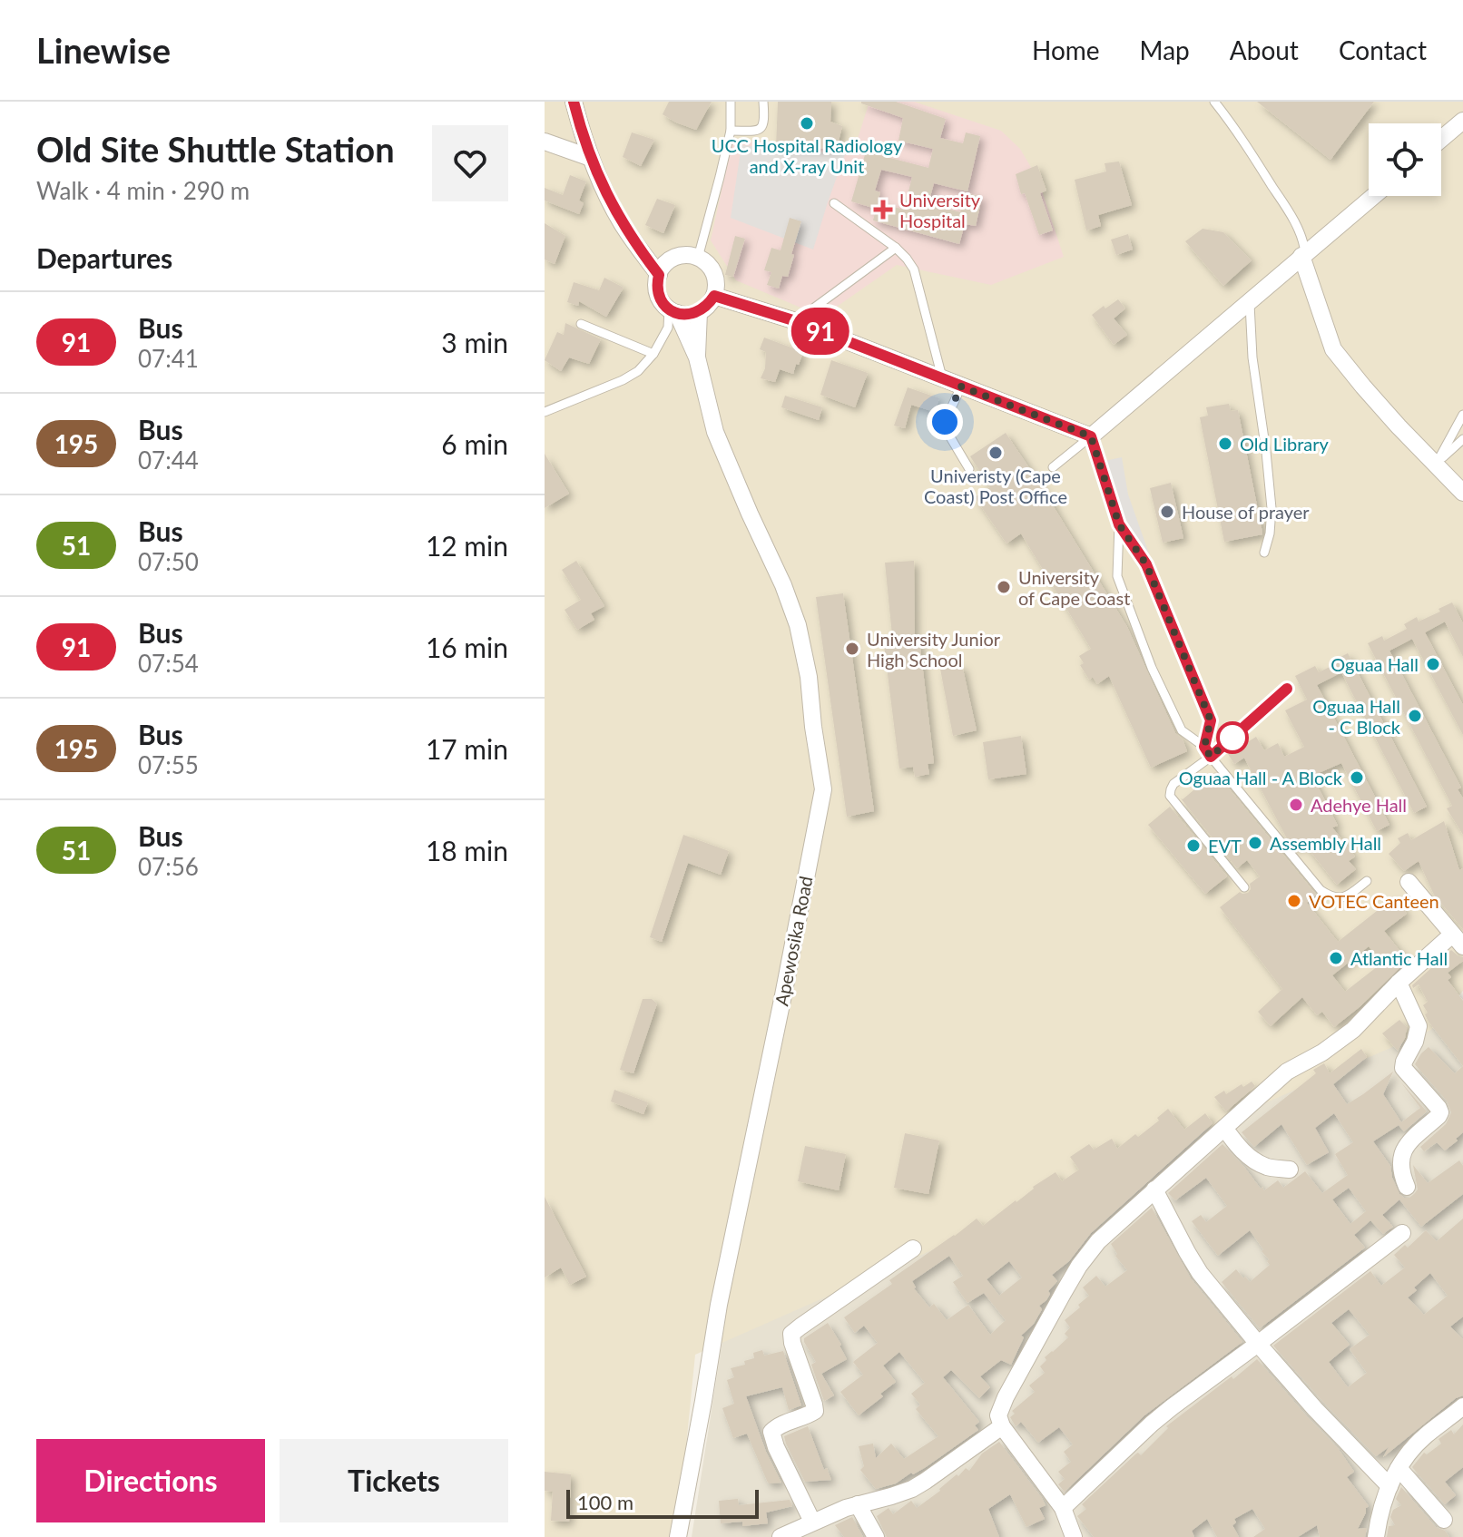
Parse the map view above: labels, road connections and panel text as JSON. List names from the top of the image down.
{
  "streets": {
    "street": ["Apewosika Road"]
  },
  "places": {
    "other": [
      "UCC Hospital Radiology and X-ray Unit",
      "Old Library",
      "Univeristy (Cape Coast) Post Office",
      "House of prayer",
      "University of Cape Coast",
      "University Junior High School",
      "Oguaa Hall",
      "Oguaa Hall - C Block",
      "Oguaa Hall - A Block",
      "Adehye Hall",
      "Assembly Hall",
      "EVT",
      "VOTEC Canteen",
      "Atlantic Hall"
    ],
    "health": ["University Hospital"]
  },
  "lines": ["bus line 91"],
  "scale_bar": "100 m",
  "page": {
    "header": "Linewise",
    "nav": [
      "Home",
      "Map",
      "About",
      "Contact"
    ],
    "heading": [
      ["Old Site Shuttle Station", "Walk · 4 min · 290 m"],
      "Departures"
    ],
    "on_map": "91",
    "list": [
      {
        "mark": "91",
        "name": "Bus",
        "note": "07:41",
        "value": "3 min"
      },
      {
        "mark": "195",
        "name": "Bus",
        "note": "07:44",
        "value": "6 min"
      },
      {
        "mark": "51",
        "name": "Bus",
        "note": "07:50",
        "value": "12 min"
      },
      {
        "mark": "91",
        "name": "Bus",
        "note": "07:54",
        "value": "16 min"
      },
      {
        "mark": "195",
        "name": "Bus",
        "note": "07:55",
        "value": "17 min"
      },
      {
        "mark": "51",
        "name": "Bus",
        "note": "07:56",
        "value": "18 min"
      }
    ],
    "buttons": ["Directions", "Tickets"],
    "scale": "100 m"
  }
}
